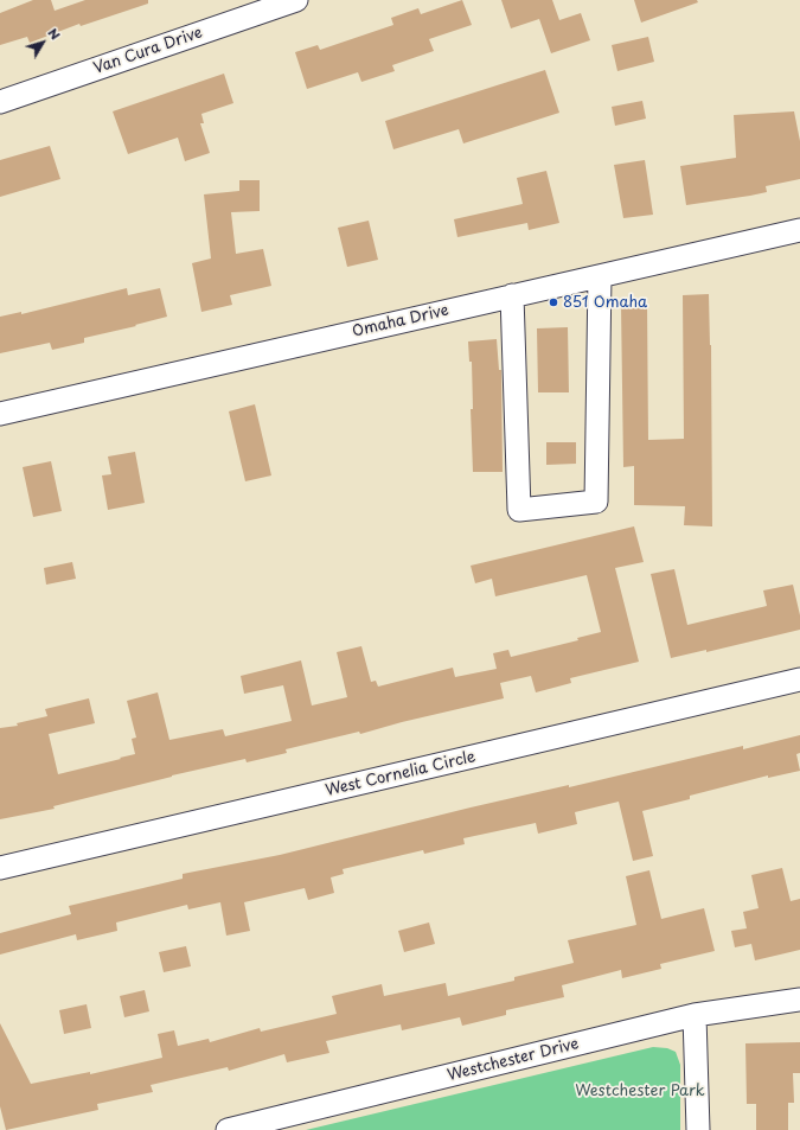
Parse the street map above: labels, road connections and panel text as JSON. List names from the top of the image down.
{
  "streets": {
    "street": [
      "Van Cura Drive",
      "Omaha Drive",
      "West Cornelia Circle",
      "Westchester Drive"
    ]
  },
  "parks": ["Westchester Park"],
  "places": ["851 Omaha"],
  "north": "top right"
}
